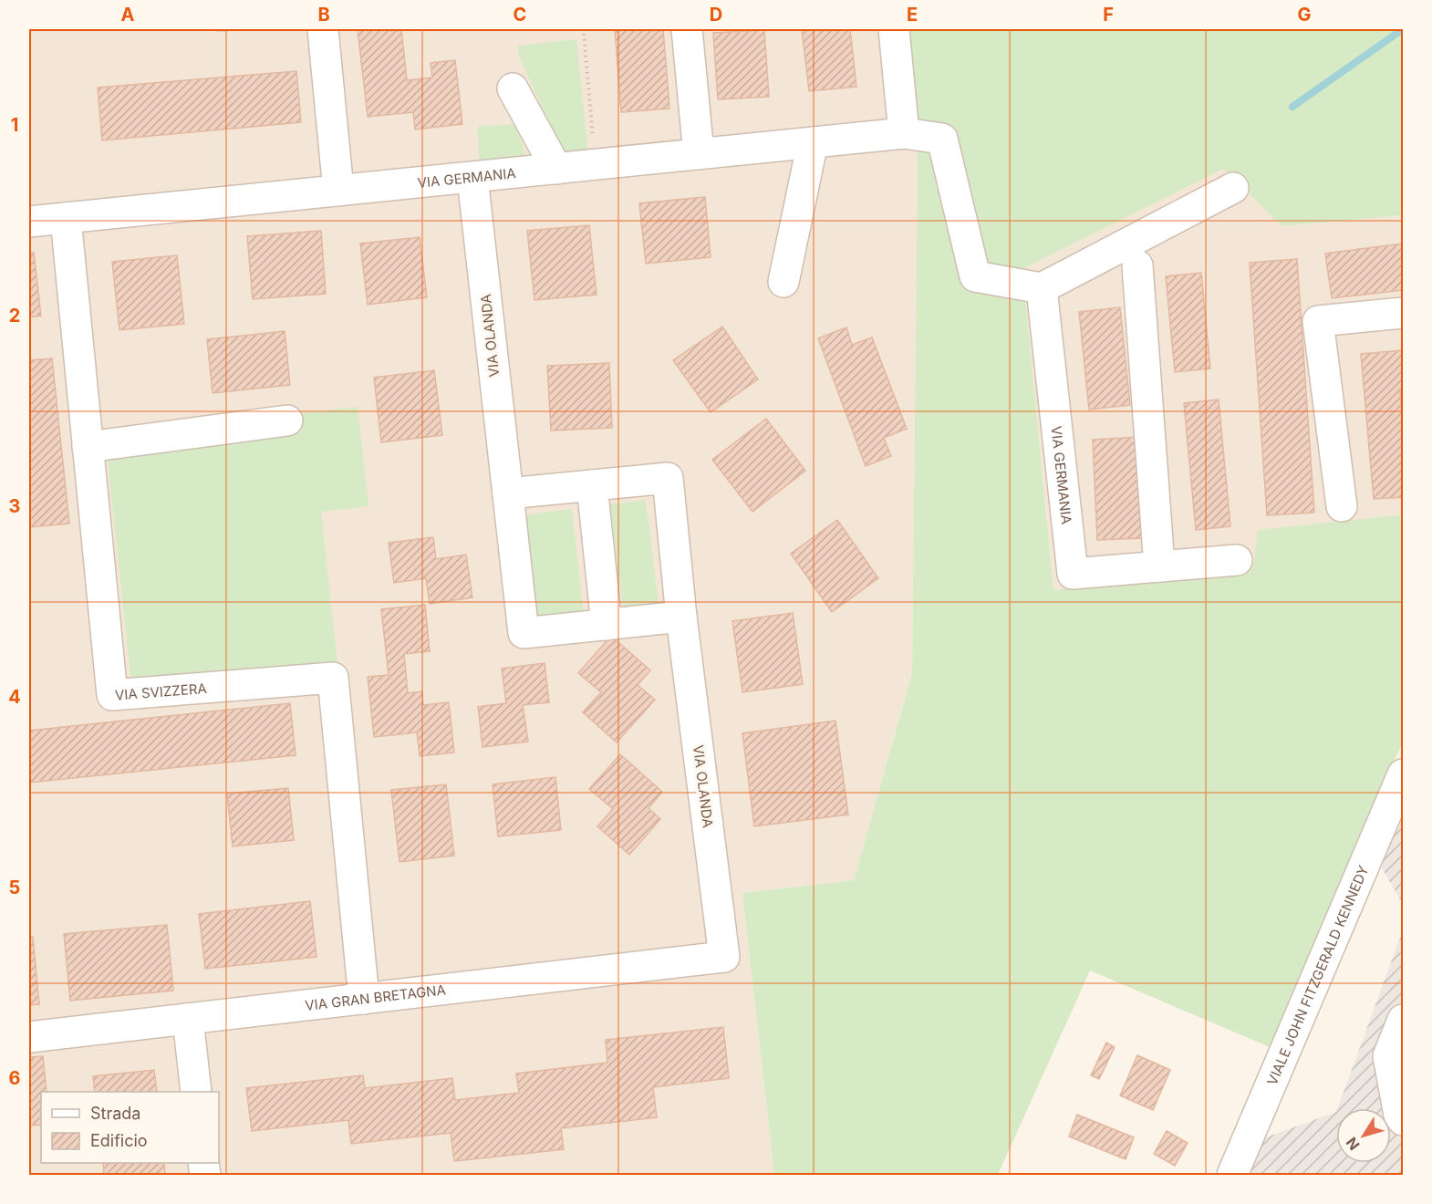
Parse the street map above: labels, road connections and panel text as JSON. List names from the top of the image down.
{
  "streets": {
    "street": [
      "VIA GERMANIA",
      "VIA OLANDA",
      "VIA SVIZZERA",
      "VIALE JOHN FITZGERALD KENNEDY",
      "VIA GRAN BRETAGNA"
    ]
  },
  "crossings": [
    ["VIA GERMANIA", "VIA OLANDA"],
    ["VIA GERMANIA", "VIA SVIZZERA"],
    ["VIA OLANDA", "VIA GRAN BRETAGNA"],
    ["VIA SVIZZERA", "VIA GRAN BRETAGNA"]
  ],
  "legend": ["Strada", "Edificio"],
  "north": "bottom left",
  "grid": {
    "columns": [
      "A",
      "B",
      "C",
      "D",
      "E",
      "F",
      "G"
    ],
    "rows": [
      "1",
      "2",
      "3",
      "4",
      "5",
      "6"
    ]
  }
}
